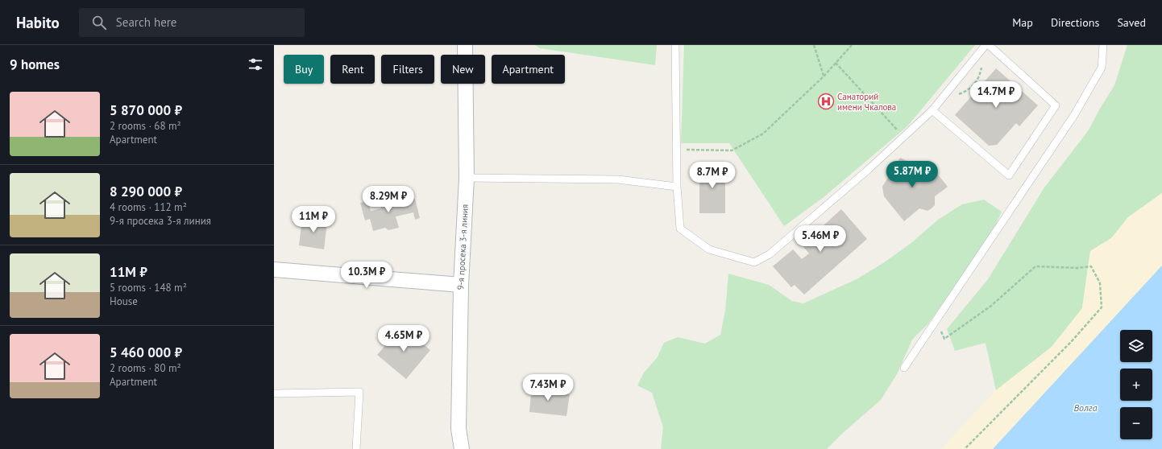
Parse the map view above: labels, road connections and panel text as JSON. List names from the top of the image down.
{
  "streets": {
    "street": ["9-я просека 3-я линия"]
  },
  "water": ["Волга"],
  "places": {
    "hospital": ["Санаторий имени Чкалова"]
  },
  "page": {
    "header": "Habito",
    "search": "Search here",
    "nav": ["Map", "Directions", "Saved"],
    "heading": "9 homes",
    "chip": [
      "Buy",
      "Rent",
      "Filters",
      "New",
      "Apartment"
    ],
    "price": [
      "14.7M ₽",
      "5.87M ₽",
      "8.7M ₽",
      "8.29M ₽",
      "11M ₽",
      "5.46M ₽",
      "10.3M ₽",
      "4.65M ₽",
      "7.43M ₽"
    ],
    "list": [
      {
        "name": "5 870 000 ₽",
        "note": "2 rooms · 68 m² · Apartment"
      },
      {
        "name": "8 290 000 ₽",
        "note": "4 rooms · 112 m² · 9-я просека 3-я линия"
      },
      {
        "name": "11M ₽",
        "note": "5 rooms · 148 m² · House"
      },
      {
        "name": "5 460 000 ₽",
        "note": "2 rooms · 80 m² · Apartment"
      }
    ],
    "map_buttons": ["+", "−"]
  }
}
